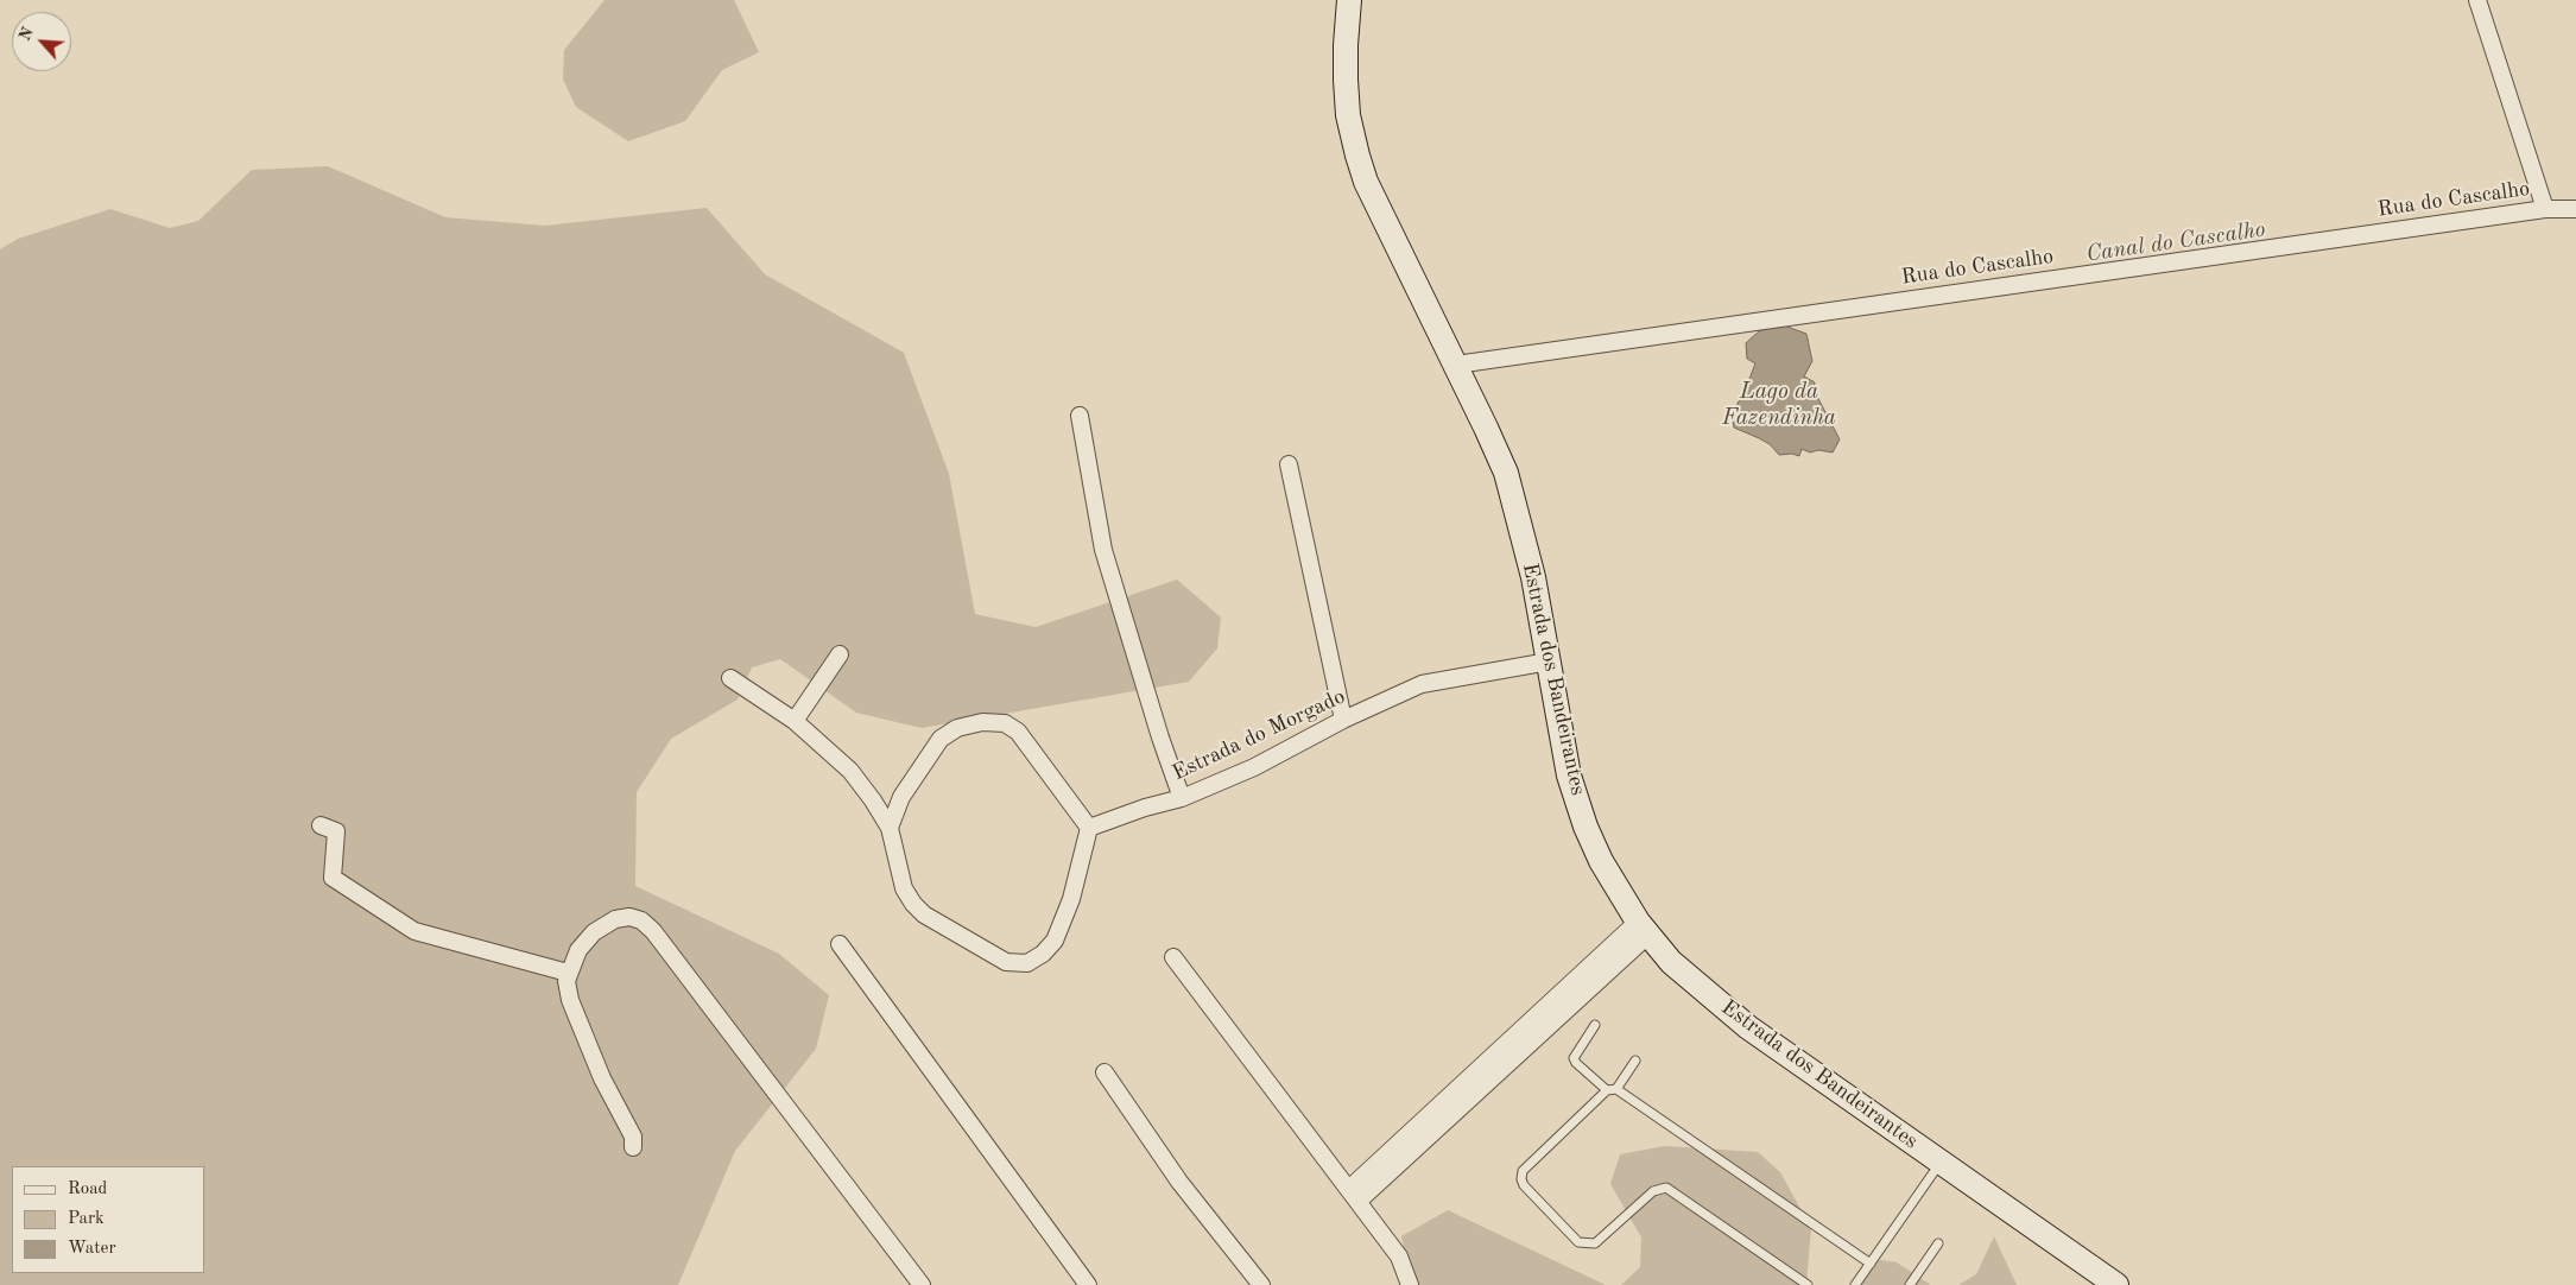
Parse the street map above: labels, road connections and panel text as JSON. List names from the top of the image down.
{
  "streets": {
    "main road": ["Estrada dos Bandeirantes"],
    "street": ["Rua do Cascalho", "Estrada do Morgado"]
  },
  "crossings": [
    ["Rua do Cascalho", "Estrada dos Bandeirantes"],
    ["Estrada dos Bandeirantes", "Estrada do Morgado"]
  ],
  "water": ["Canal do Cascalho", "Lago da Fazendinha"],
  "legend": ["Road", "Park", "Water"],
  "north": "top left"
}
